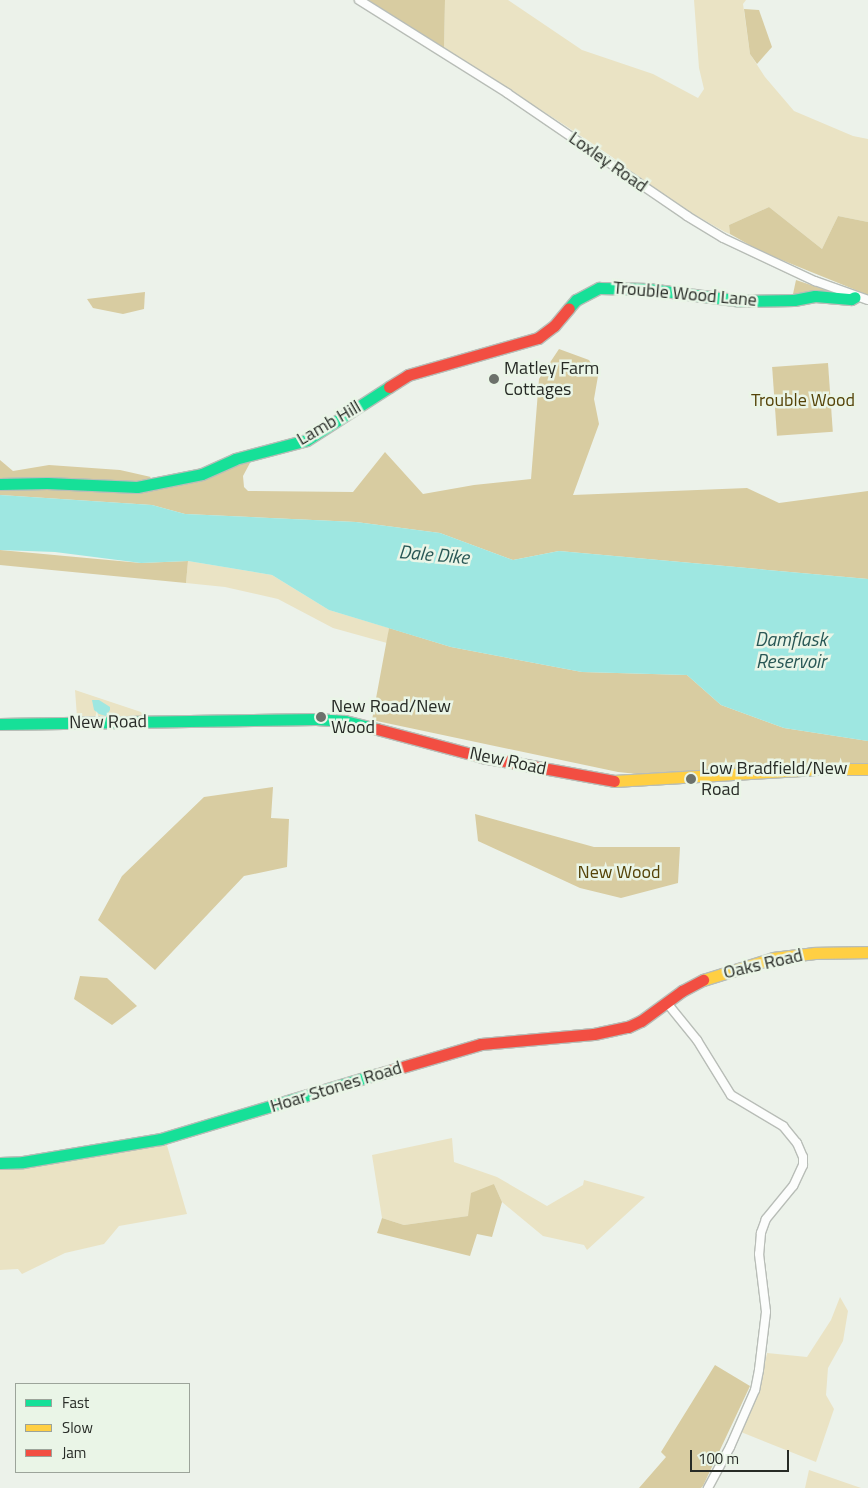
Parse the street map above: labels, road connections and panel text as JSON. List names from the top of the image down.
{
  "streets": {
    "street": [
      "Loxley Road",
      "Trouble Wood Lane",
      "Lamb Hill",
      "New Road",
      "Oaks Road",
      "Hoar Stones Road"
    ]
  },
  "crossings": [
    ["Loxley Road", "Trouble Wood Lane"],
    ["Trouble Wood Lane", "Lamb Hill"],
    ["Oaks Road", "Hoar Stones Road"]
  ],
  "water": ["Dale Dike", "Damflask Reservoir"],
  "parks": ["Trouble Wood", "New Wood"],
  "places": ["Matley Farm Cottages", "New Road/New Wood", "Low Bradfield/New Road"],
  "legend": ["Fast", "Slow", "Jam"],
  "scale_bar": "100 m"
}
